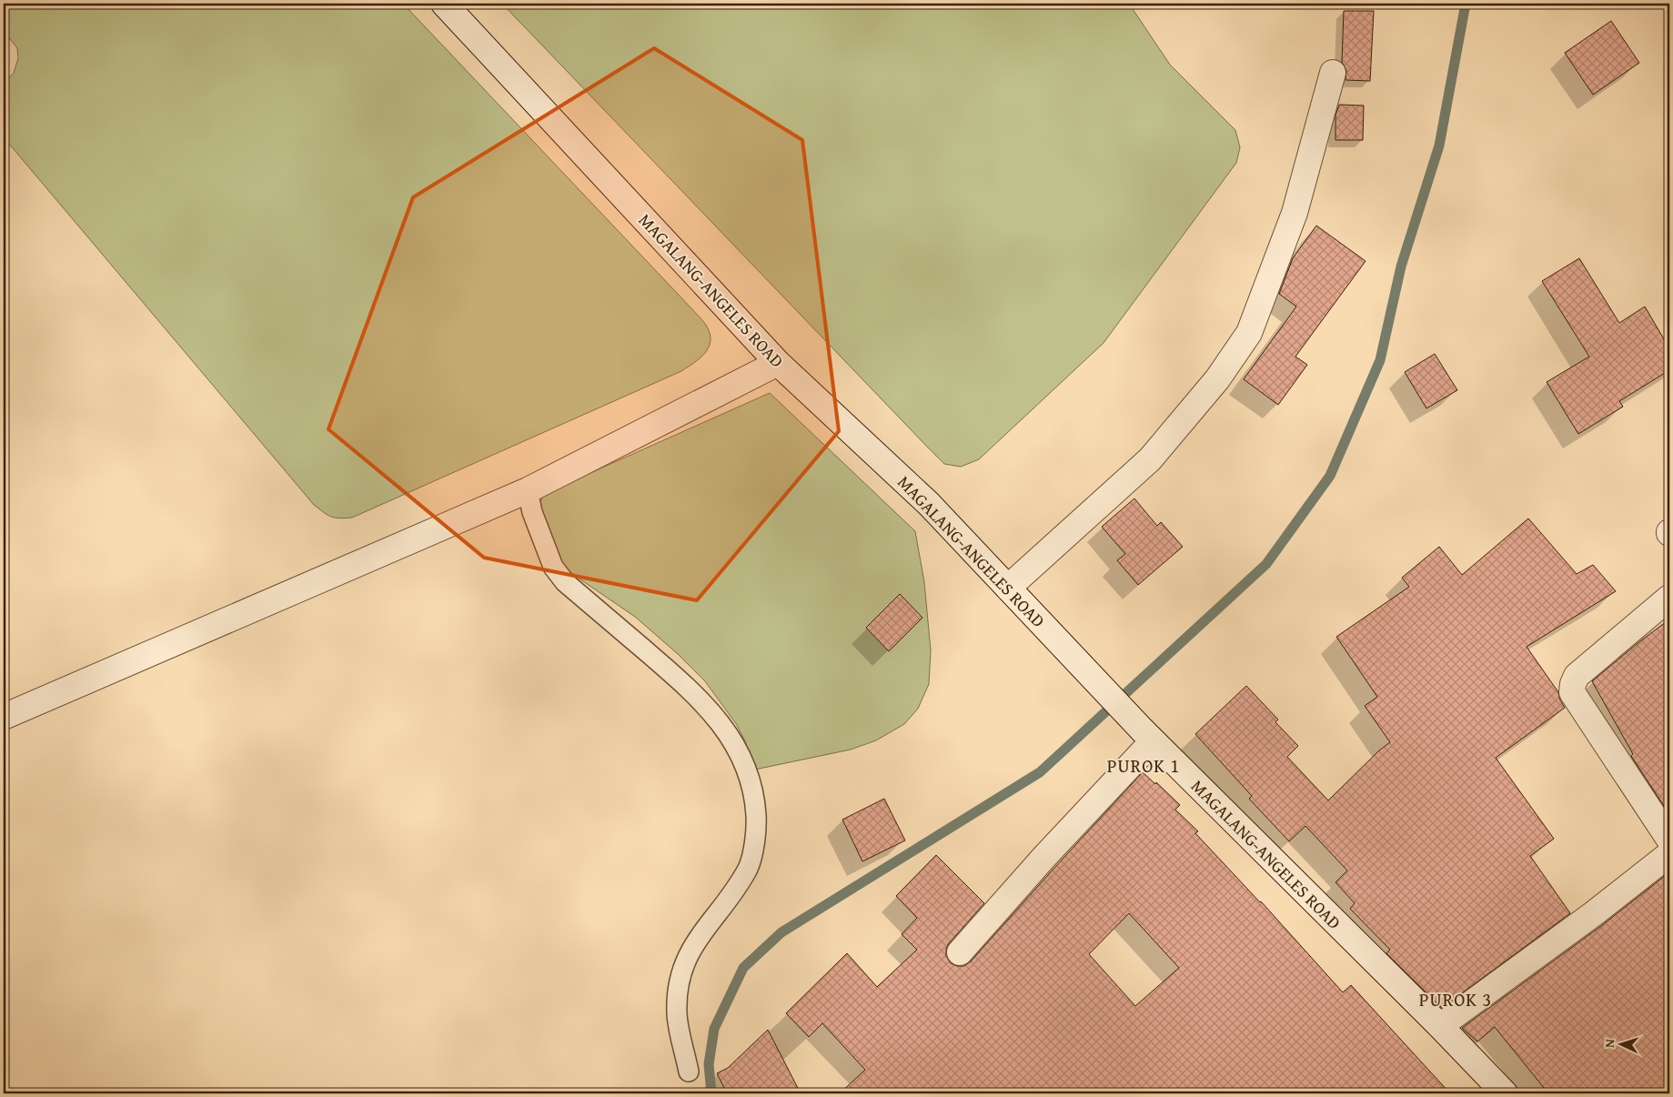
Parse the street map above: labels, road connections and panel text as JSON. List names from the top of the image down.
{
  "streets": {
    "street": ["MAGALANG-ANGELES ROAD"]
  },
  "districts": ["PUROK 1", "PUROK 3"],
  "north": "left"
}
